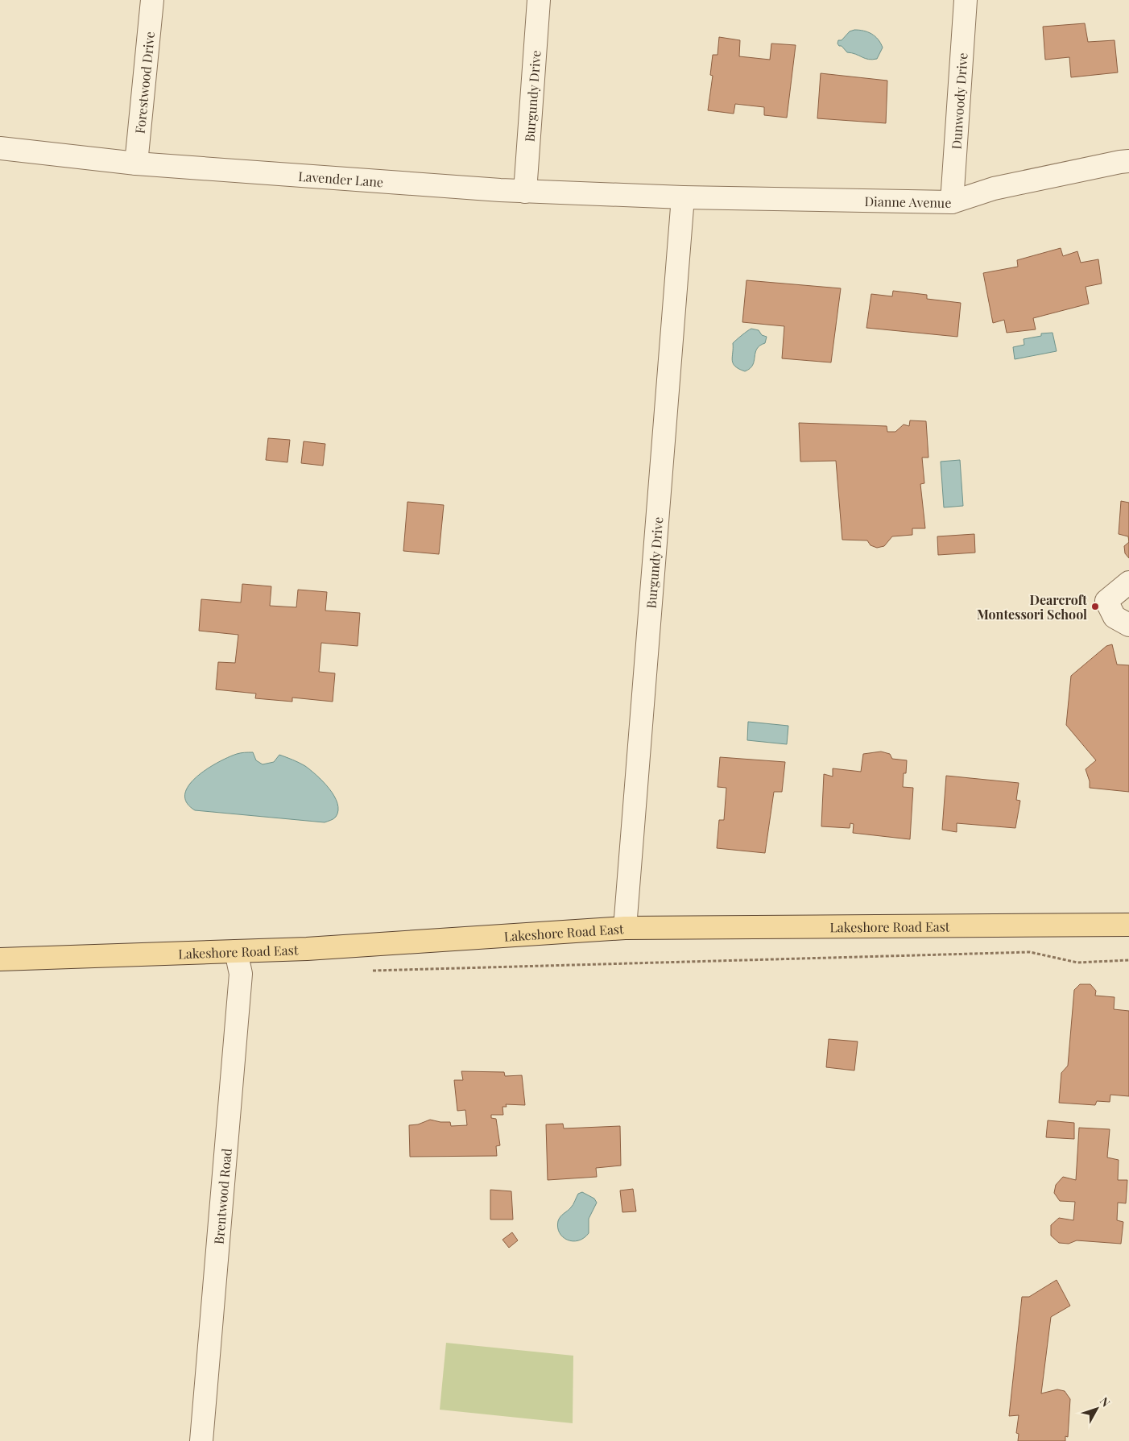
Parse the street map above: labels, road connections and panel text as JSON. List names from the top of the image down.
{
  "streets": {
    "main road": ["Lakeshore Road East"],
    "street": [
      "Forestwood Drive",
      "Burgundy Drive",
      "Dunwoody Drive",
      "Lavender Lane",
      "Dianne Avenue",
      "Brentwood Road"
    ]
  },
  "crossings": [
    ["Forestwood Drive", "Lavender Lane"],
    ["Burgundy Drive", "Lavender Lane"],
    ["Burgundy Drive", "Dianne Avenue"],
    ["Burgundy Drive", "Lakeshore Road East"],
    ["Dunwoody Drive", "Dianne Avenue"],
    ["Lavender Lane", "Dianne Avenue"],
    ["Lakeshore Road East", "Brentwood Road"]
  ],
  "places": ["Dearcroft Montessori School"],
  "north": "top right"
}
